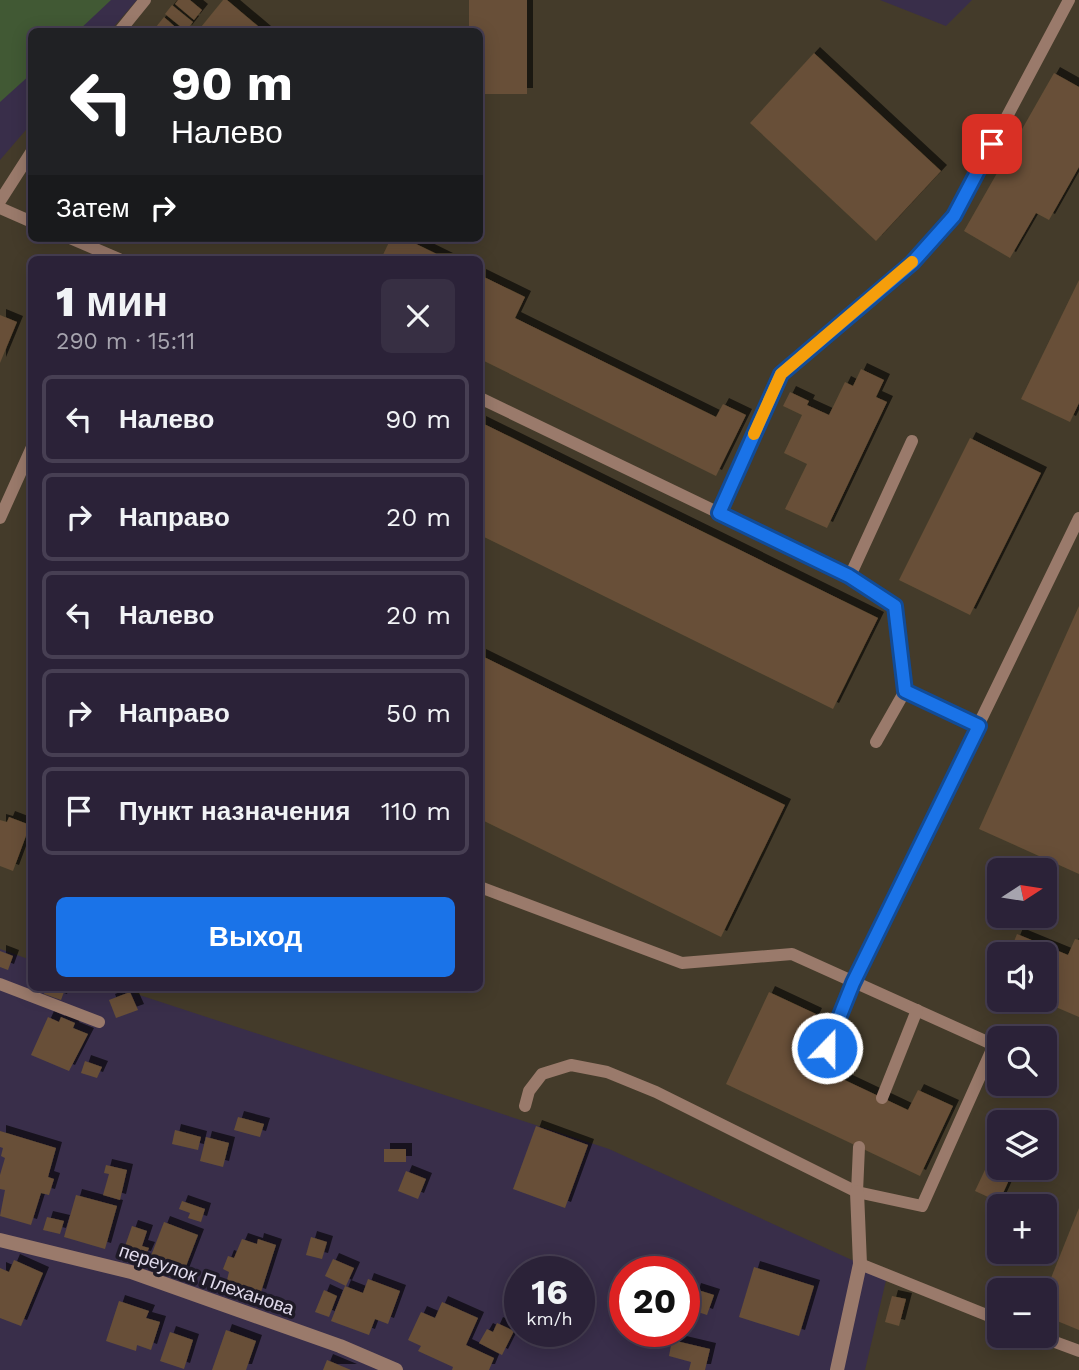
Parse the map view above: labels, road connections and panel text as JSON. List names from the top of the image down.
{
  "streets": {
    "street": ["переулок Плеханова"]
  },
  "north": "right",
  "page": {
    "turn": ["90 m", "Налево"],
    "then": "Затем",
    "heading": ["1 мин", "290 m · 15:11"],
    "list": [
      {
        "name": "Налево",
        "value": "90 m"
      },
      {
        "name": "Направо",
        "value": "20 m"
      },
      {
        "name": "Налево",
        "value": "20 m"
      },
      {
        "name": "Направо",
        "value": "50 m"
      },
      {
        "name": "Пункт назначения",
        "value": "110 m"
      }
    ],
    "map_buttons": ["+", "−"],
    "buttons": "Выход",
    "speed": "16 km/h",
    "limit": "20"
  }
}
